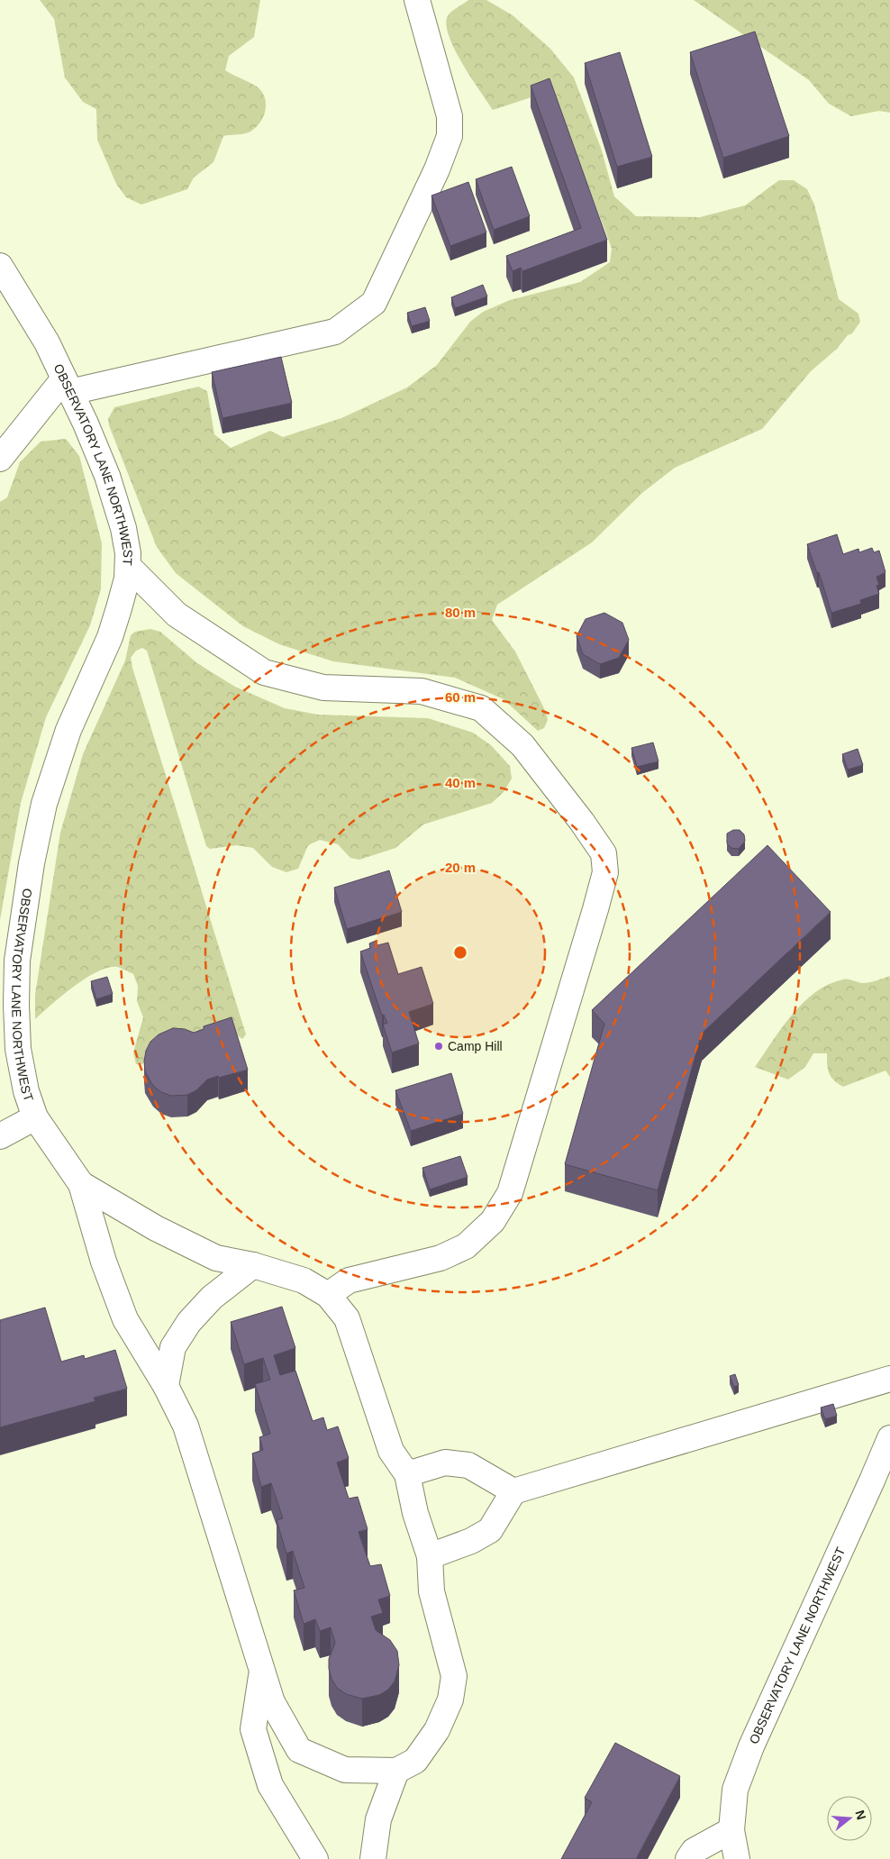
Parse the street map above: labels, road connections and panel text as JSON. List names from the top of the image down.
{
  "streets": {
    "street": ["OBSERVATORY LANE NORTHWEST"]
  },
  "places": ["Camp Hill"],
  "north": "right",
  "rings": [
    "80 m",
    "60 m",
    "40 m",
    "20 m"
  ]
}
